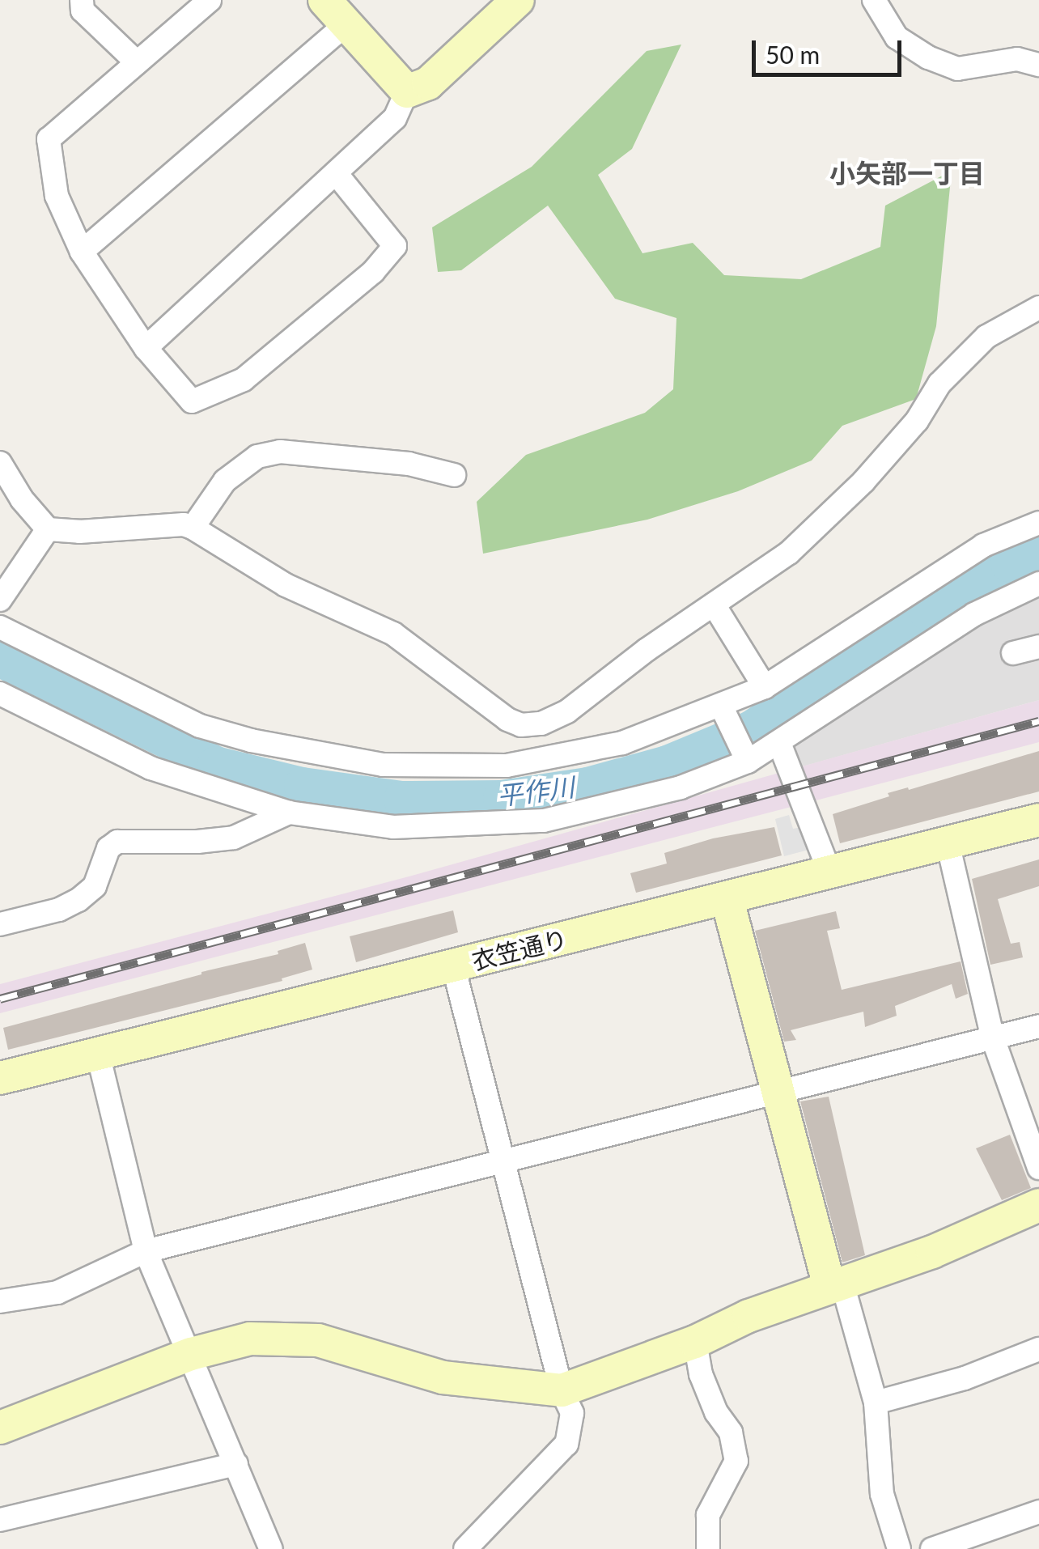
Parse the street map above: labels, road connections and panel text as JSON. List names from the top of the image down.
{
  "streets": {
    "street": ["衣笠通り"]
  },
  "districts": ["小矢部一丁目"],
  "water": ["平作川"],
  "scale_bar": "50 m"
}
